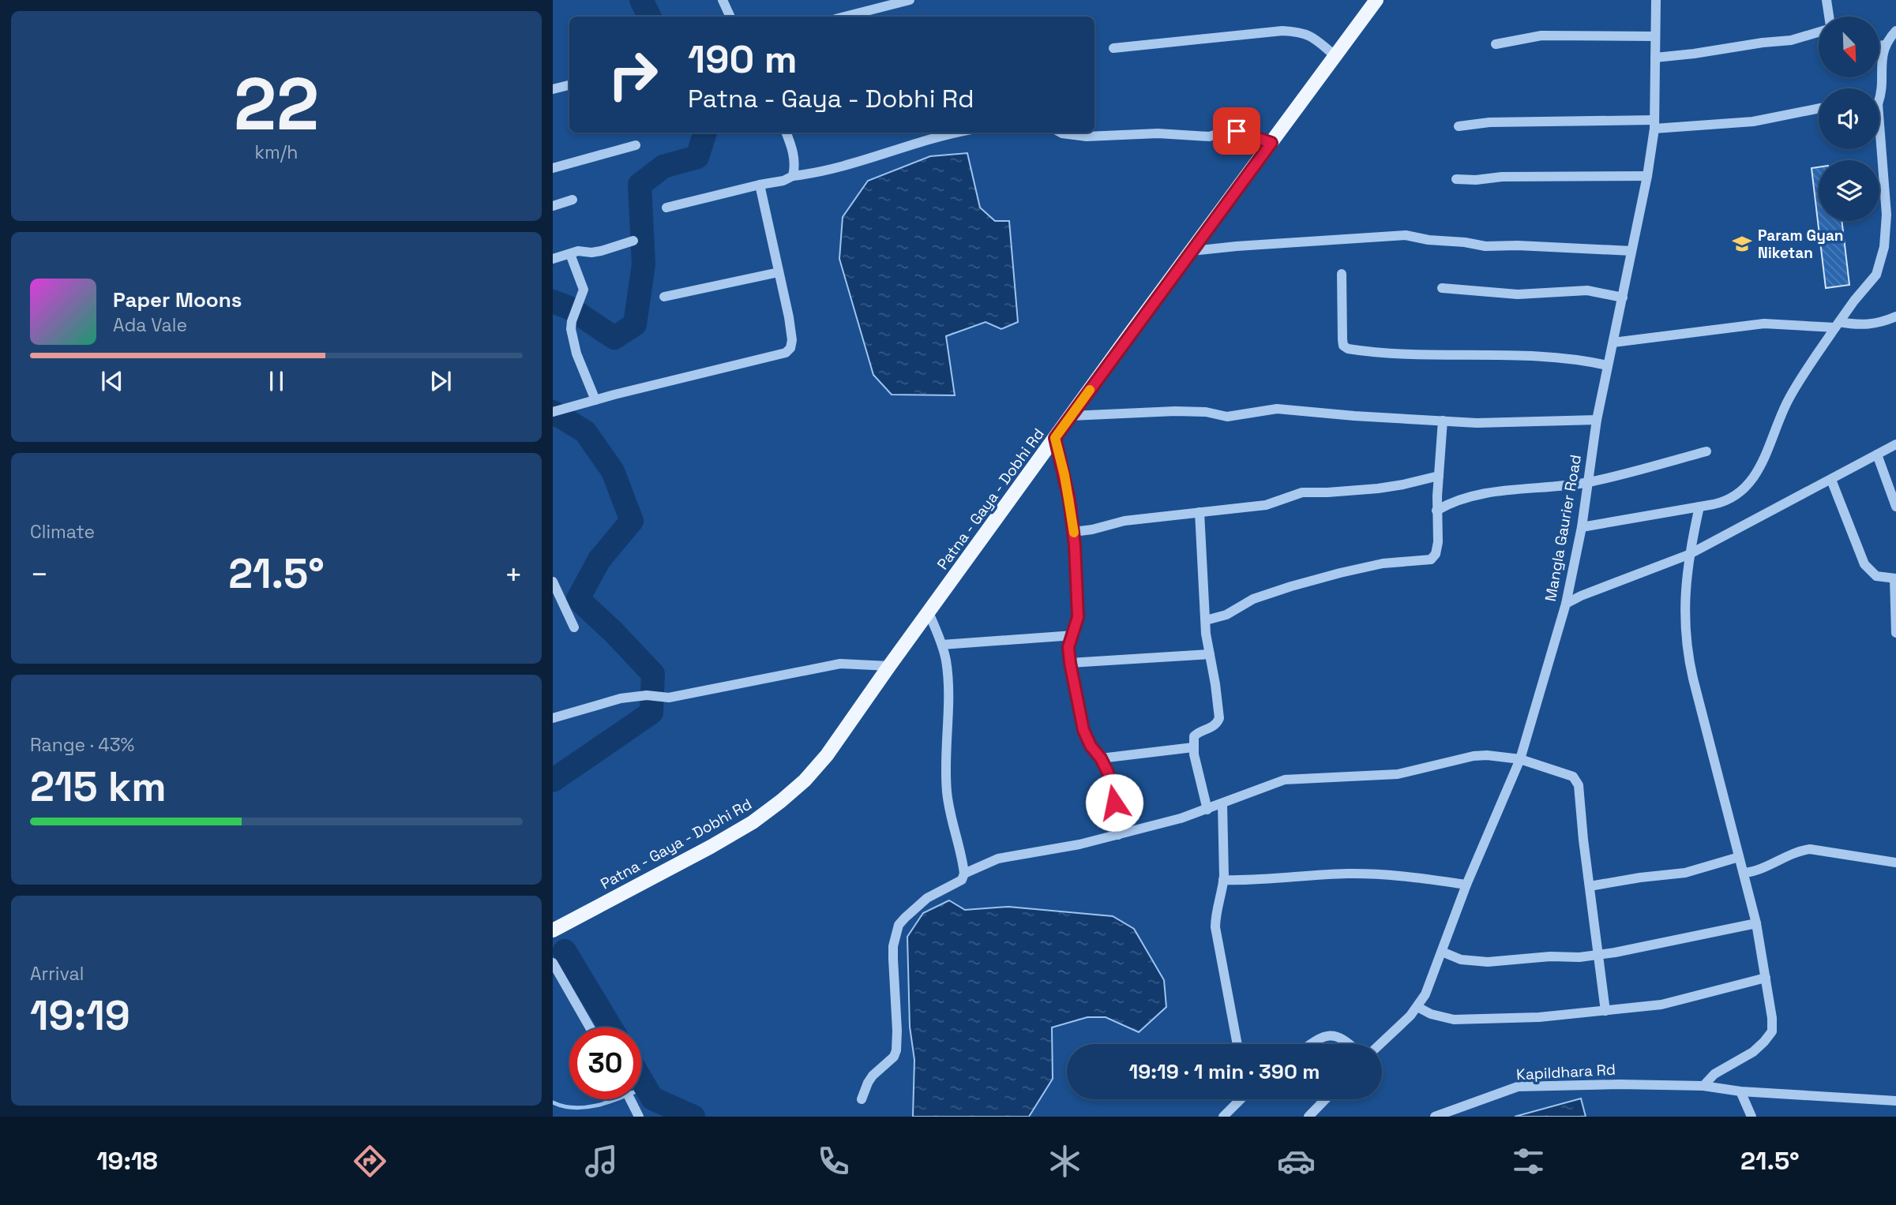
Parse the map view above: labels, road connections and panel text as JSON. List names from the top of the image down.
{
  "streets": {
    "main road": ["Patna - Gaya - Dobhi Rd"],
    "street": ["Mangla Gaurier Road", "Kapildhara Rd"]
  },
  "places": {
    "school or university": ["Param Gyan Niketan"]
  },
  "north": "bottom right",
  "page": {
    "tile": [
      ["22", "km/h"],
      "Climate",
      ["Range · 43%", "215 km"],
      ["Arrival", "19:19"]
    ],
    "turn": ["190 m", "Patna - Gaya - Dobhi Rd"],
    "song": ["Paper Moons", "Ada Vale"],
    "heat": ["−", "21.5°", "+"],
    "limit": "30",
    "trip": "19:19 · 1 min · 390 m",
    "tabs": ["19:18", "21.5°"]
  }
}
